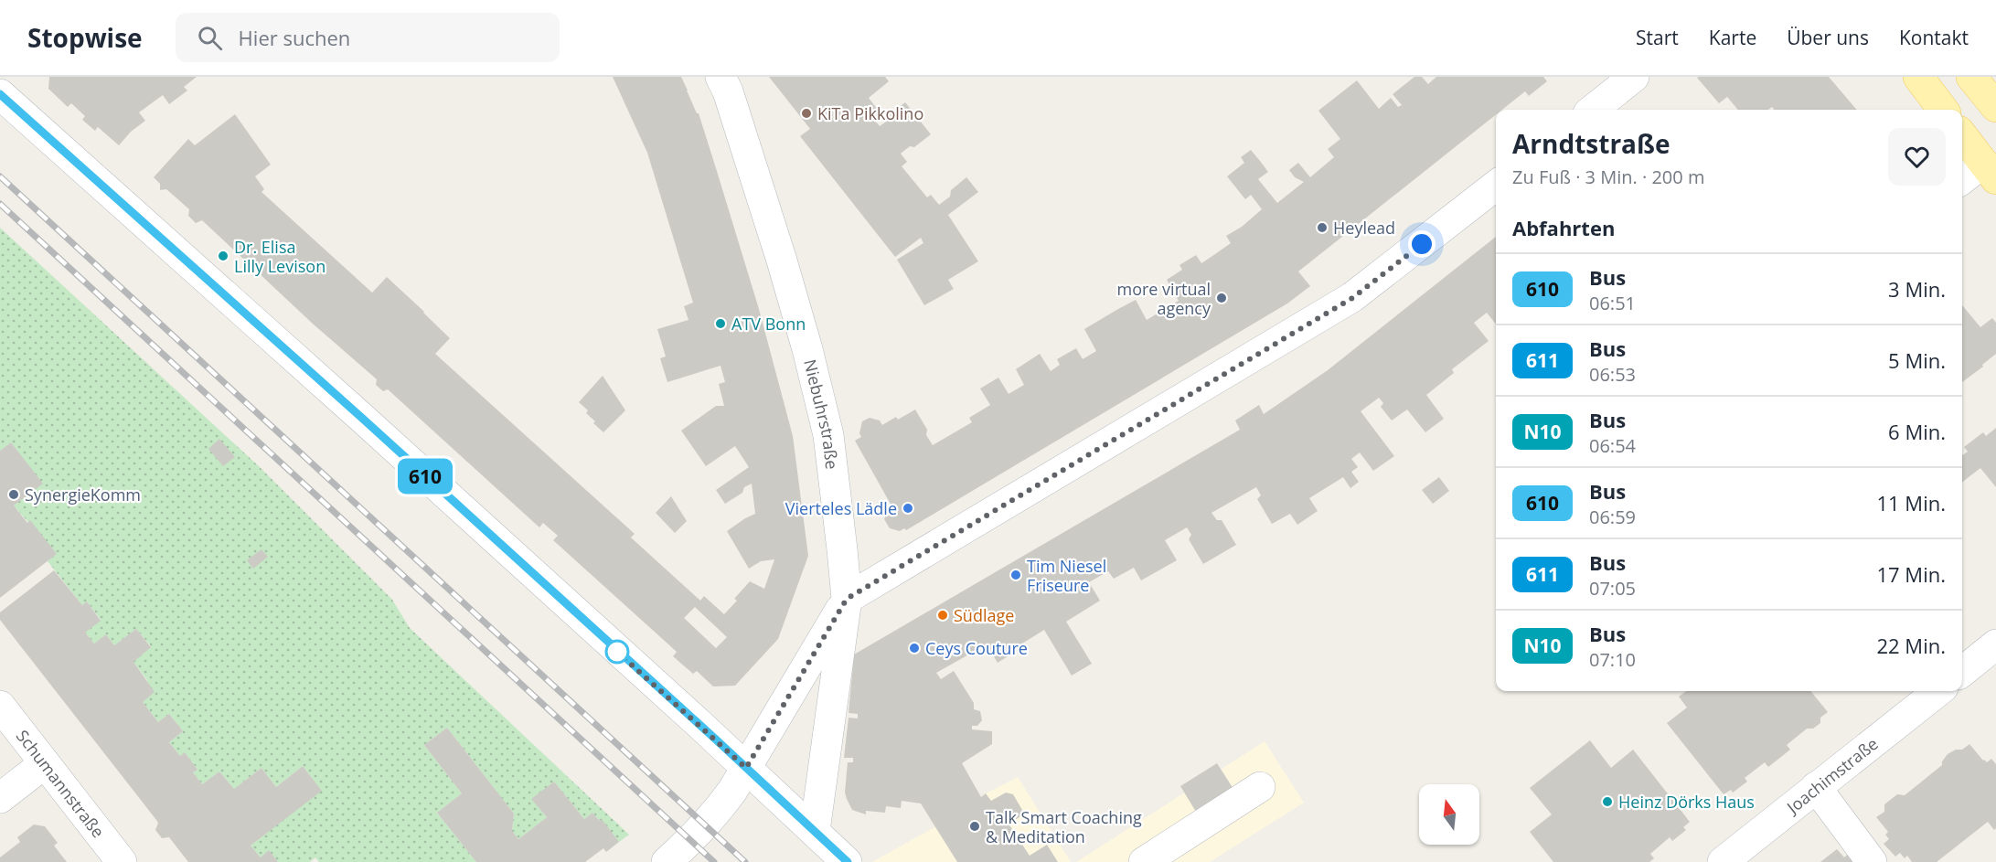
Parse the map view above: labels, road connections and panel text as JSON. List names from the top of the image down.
{
  "streets": {
    "street": ["Niebuhrstraße", "Joachimstraße", "Schumannstraße"]
  },
  "places": [
    "KiTa Pikkolino",
    "Heylead",
    "Dr. Elisa Lilly Levison",
    "more virtual agency",
    "ATV Bonn",
    "SynergieKomm",
    "Vierteles Lädle",
    "Tim Niesel Friseure",
    "Südlage",
    "Ceys Couture",
    "Heinz Dörks Haus",
    "Talk Smart Coaching & Meditation"
  ],
  "lines": ["bus line 610"],
  "north": "top",
  "page": {
    "header": "Stopwise",
    "search": "Hier suchen",
    "nav": [
      "Start",
      "Karte",
      "Über uns",
      "Kontakt"
    ],
    "on_map": "610",
    "heading": [
      ["Arndtstraße", "Zu Fuß · 3 Min. · 200 m"],
      "Abfahrten"
    ],
    "list": [
      {
        "mark": "610",
        "name": "Bus",
        "note": "06:51",
        "value": "3 Min."
      },
      {
        "mark": "611",
        "name": "Bus",
        "note": "06:53",
        "value": "5 Min."
      },
      {
        "mark": "N10",
        "name": "Bus",
        "note": "06:54",
        "value": "6 Min."
      },
      {
        "mark": "610",
        "name": "Bus",
        "note": "06:59",
        "value": "11 Min."
      },
      {
        "mark": "611",
        "name": "Bus",
        "note": "07:05",
        "value": "17 Min."
      },
      {
        "mark": "N10",
        "name": "Bus",
        "note": "07:10",
        "value": "22 Min."
      }
    ]
  }
}
